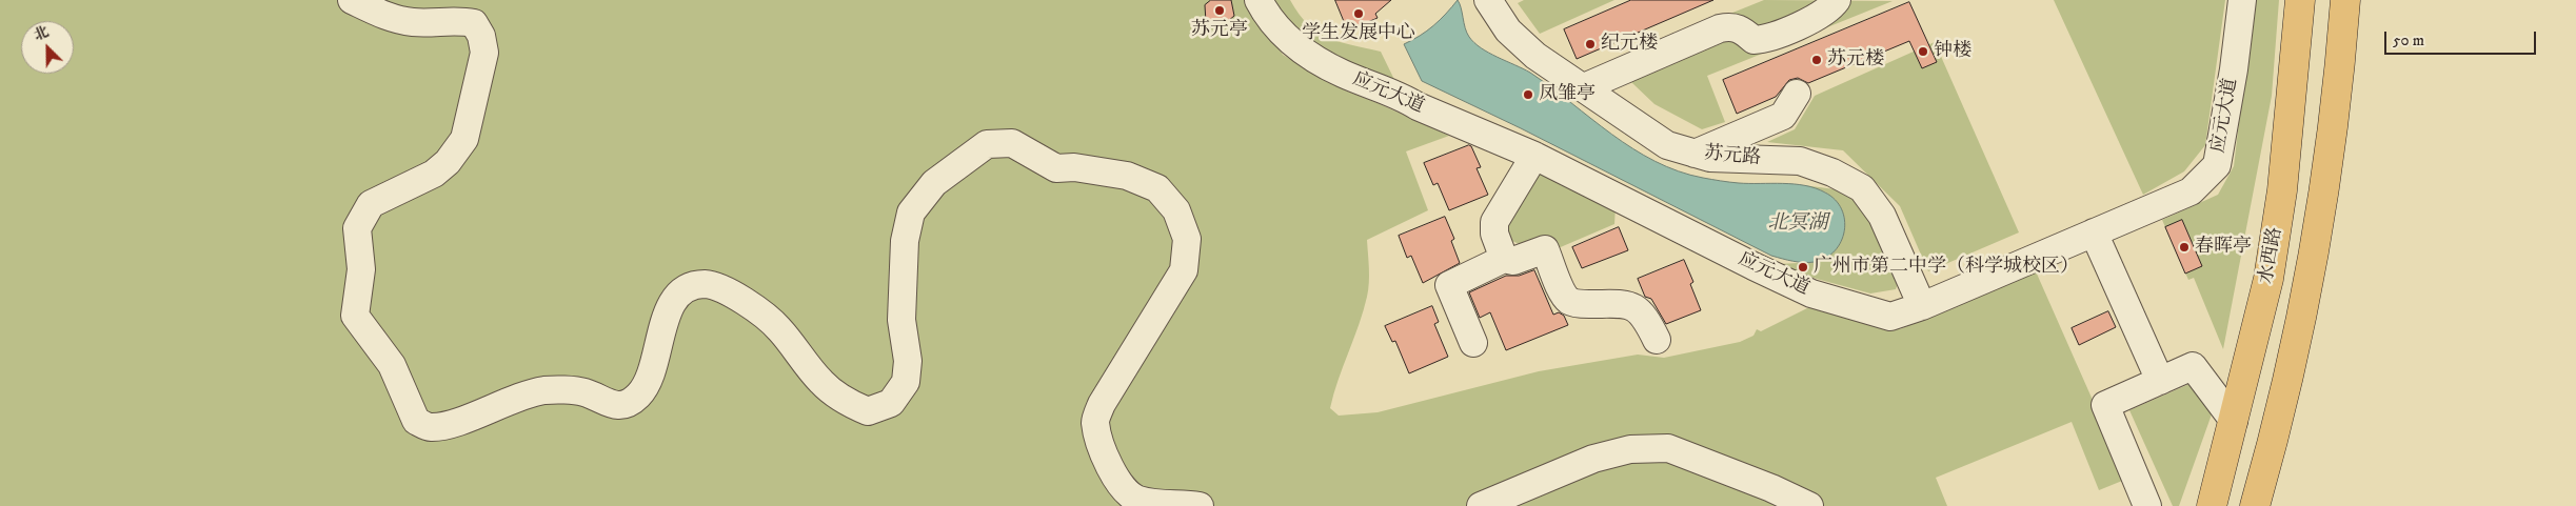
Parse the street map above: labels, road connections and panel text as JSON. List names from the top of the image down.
{
  "streets": {
    "main road": ["水西路"],
    "street": ["应元大道", "苏元路"]
  },
  "crossings": [
    ["应元大道", "苏元路"]
  ],
  "water": ["北冥湖"],
  "places": [
    "苏元亭",
    "学生发展中心",
    "纪元楼",
    "钟楼",
    "苏元楼",
    "凤雏亭",
    "春晖亭",
    "广州市第二中学（科学城校区）"
  ],
  "scale_bar": "50 m",
  "north": "top left"
}
